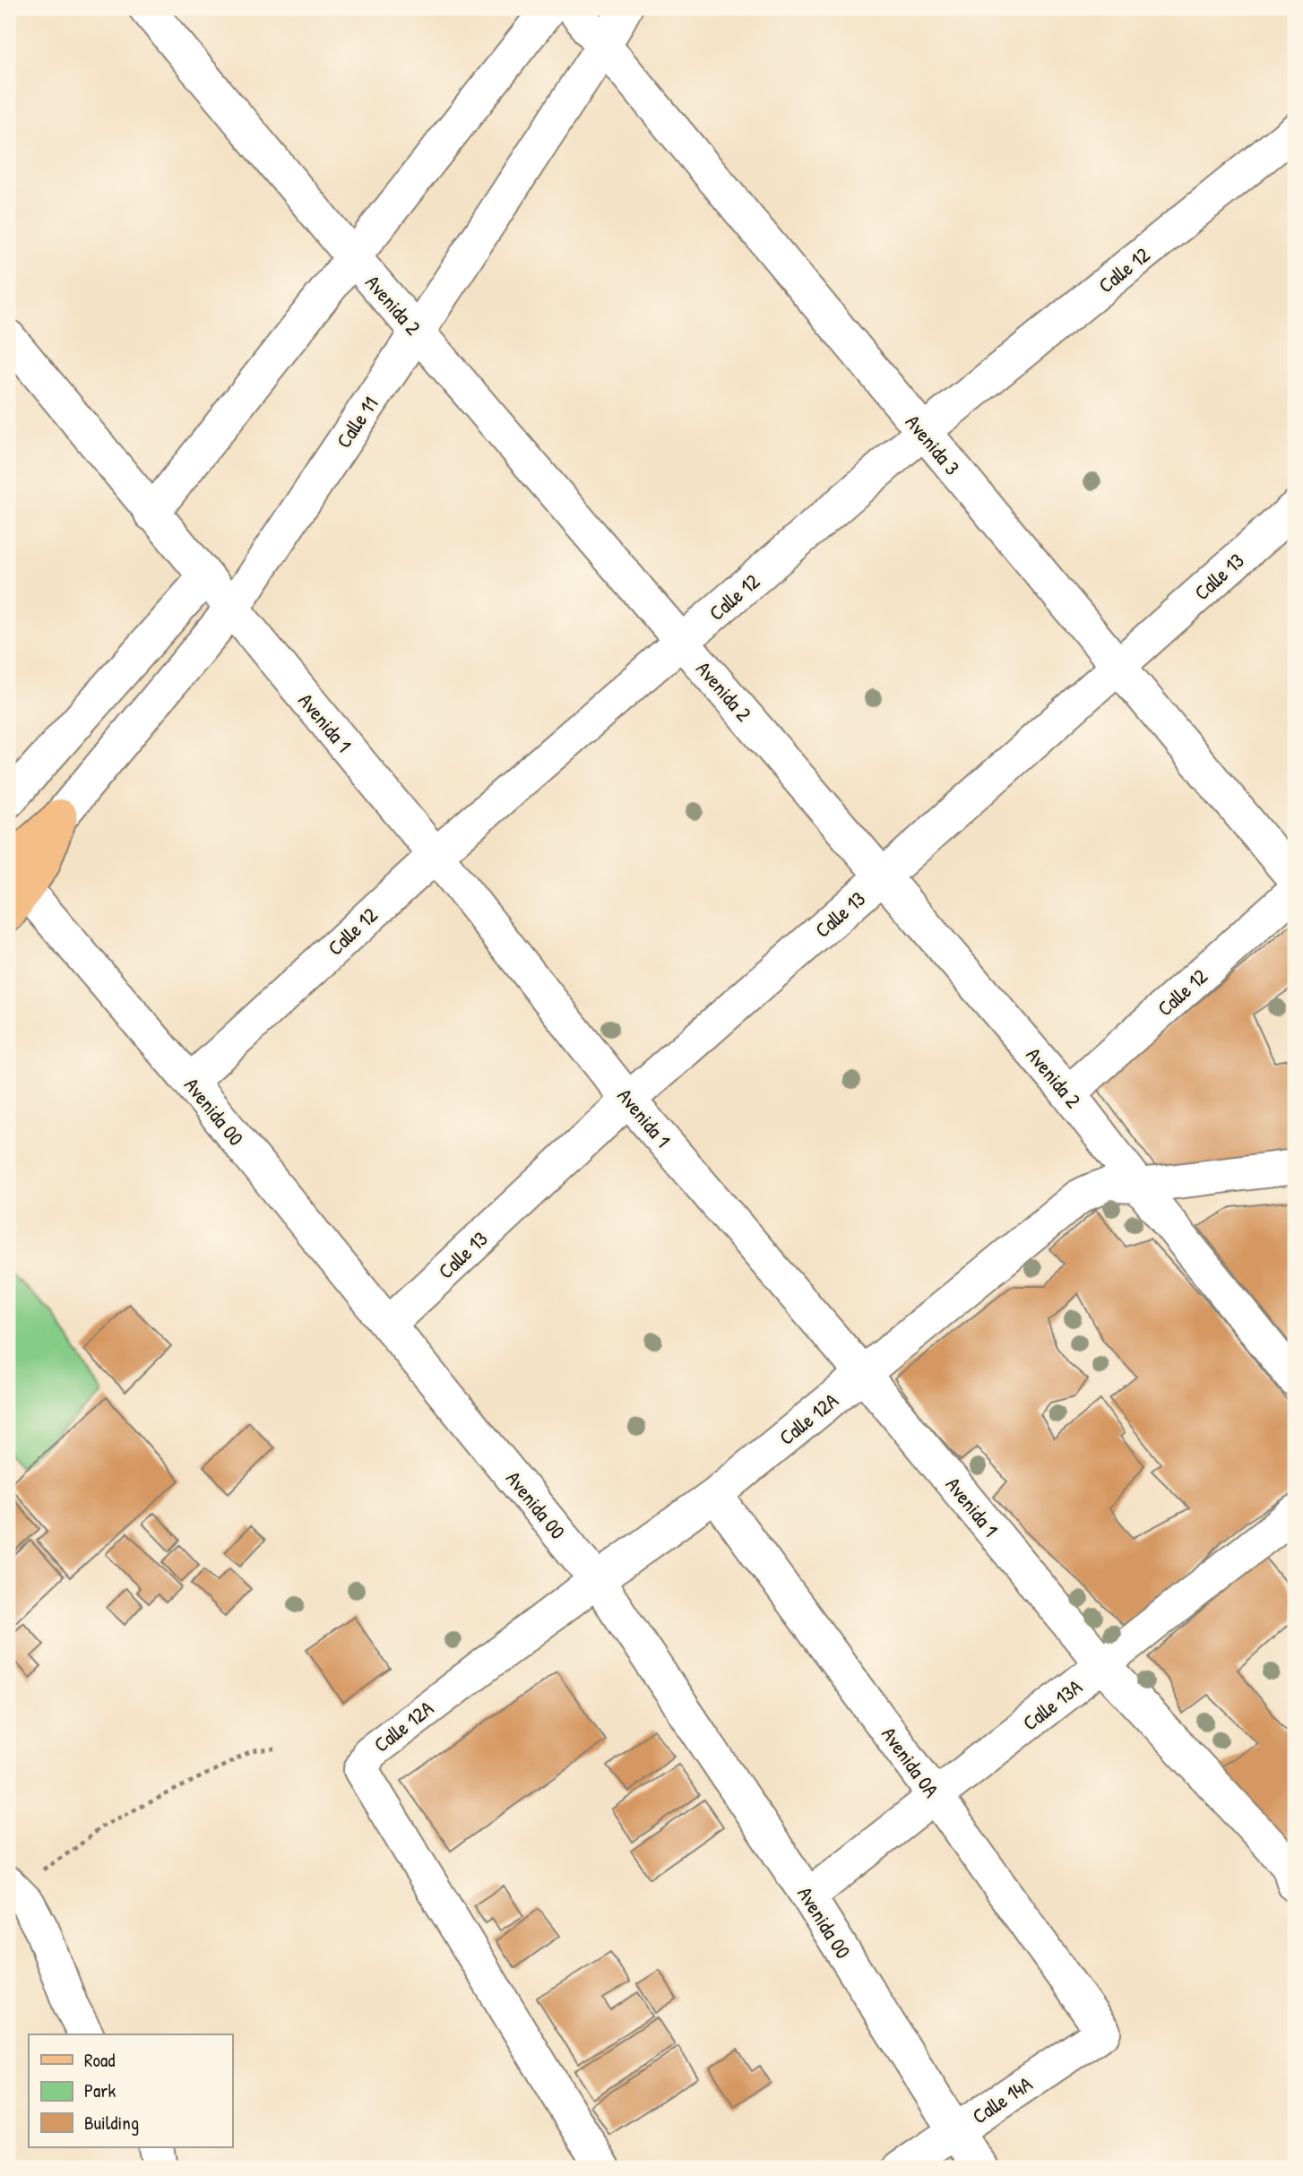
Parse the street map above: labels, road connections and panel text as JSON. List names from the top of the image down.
{
  "streets": {
    "street": [
      "Calle 12",
      "Avenida 2",
      "Calle 11",
      "Avenida 3",
      "Calle 13",
      "Avenida 1",
      "Avenida 00",
      "Calle 12A",
      "Calle 13A",
      "Avenida 0A",
      "Calle 14A"
    ]
  },
  "crossings": [
    ["Calle 12", "Avenida 2"],
    ["Calle 12", "Avenida 3"],
    ["Calle 12", "Avenida 1"],
    ["Calle 12", "Avenida 00"],
    ["Avenida 2", "Calle 11"],
    ["Avenida 2", "Calle 13"],
    ["Avenida 2", "Calle 12A"],
    ["Calle 11", "Avenida 3"],
    ["Calle 11", "Avenida 1"],
    ["Avenida 3", "Calle 13"],
    ["Calle 13", "Avenida 1"],
    ["Calle 13", "Avenida 00"],
    ["Avenida 1", "Calle 12A"],
    ["Avenida 1", "Calle 13A"],
    ["Avenida 00", "Calle 12A"],
    ["Avenida 00", "Calle 13A"],
    ["Avenida 00", "Calle 14A"],
    ["Calle 12A", "Avenida 0A"],
    ["Calle 13A", "Avenida 0A"],
    ["Avenida 0A", "Calle 14A"]
  ],
  "legend": ["Road", "Park", "Building"]
}
